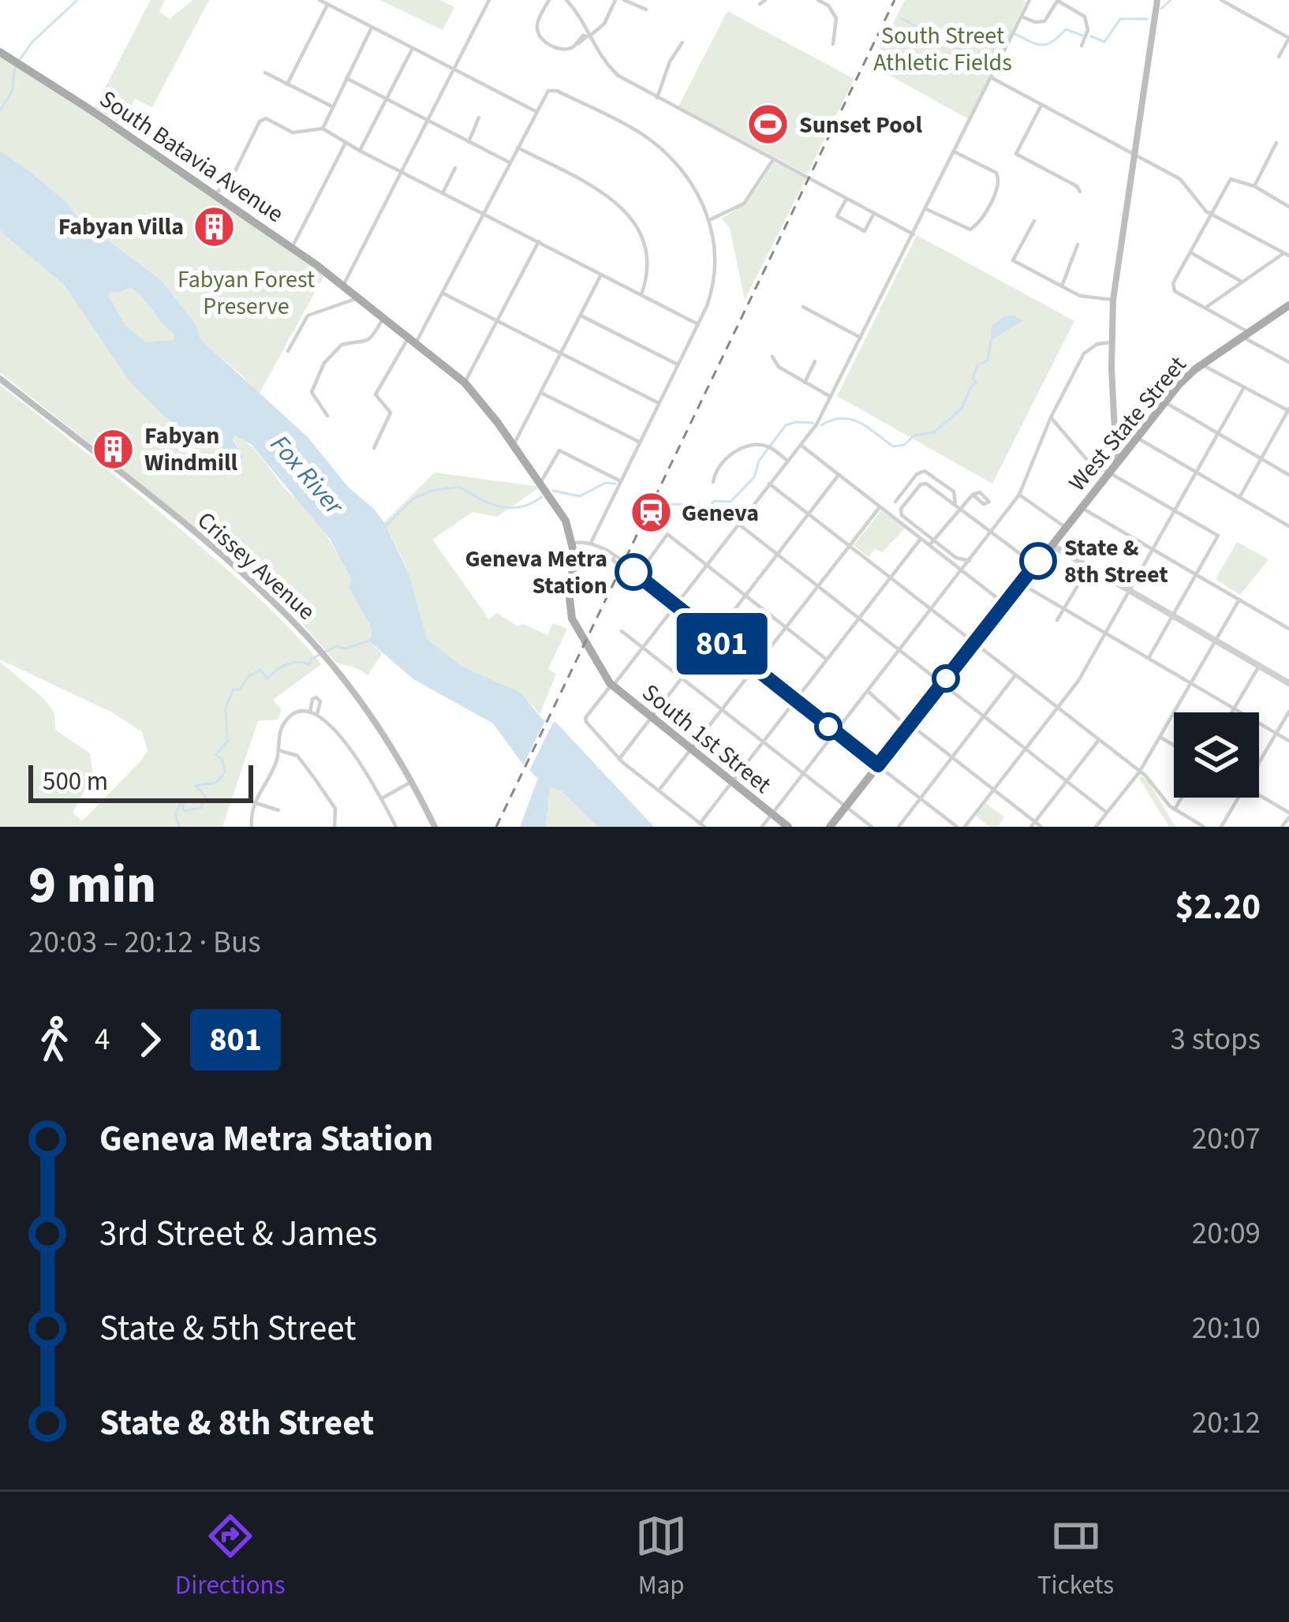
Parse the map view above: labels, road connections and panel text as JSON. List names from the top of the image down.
{
  "streets": {
    "main road": [
      "South Batavia Avenue",
      "West State Street",
      "Crissey Avenue",
      "South 1st Street"
    ]
  },
  "crossings": [
    ["South Batavia Avenue", "South 1st Street"]
  ],
  "water": ["Fox River"],
  "parks": ["South Street Athletic Fields", "Fabyan Forest Preserve"],
  "places": {
    "sports": ["Sunset Pool"],
    "building": ["Fabyan Villa", "Fabyan Windmill"],
    "station": ["Geneva"],
    "other": ["State & 8th Street", "Geneva Metra Station"]
  },
  "lines": ["bus line 801"],
  "scale_bar": "500 m",
  "page": {
    "on_map": "801",
    "scale": "500 m",
    "heading": ["9 min", "20:03 – 20:12 · Bus", "$2.20"],
    "legs": ["4", "801", "3 stops"],
    "list": [
      {
        "name": "Geneva Metra Station",
        "value": "20:07"
      },
      {
        "name": "3rd Street & James",
        "value": "20:09"
      },
      {
        "name": "State & 5th Street",
        "value": "20:10"
      },
      {
        "name": "State & 8th Street",
        "value": "20:12"
      }
    ],
    "tabs": ["Directions", "Map", "Tickets"]
  }
}
